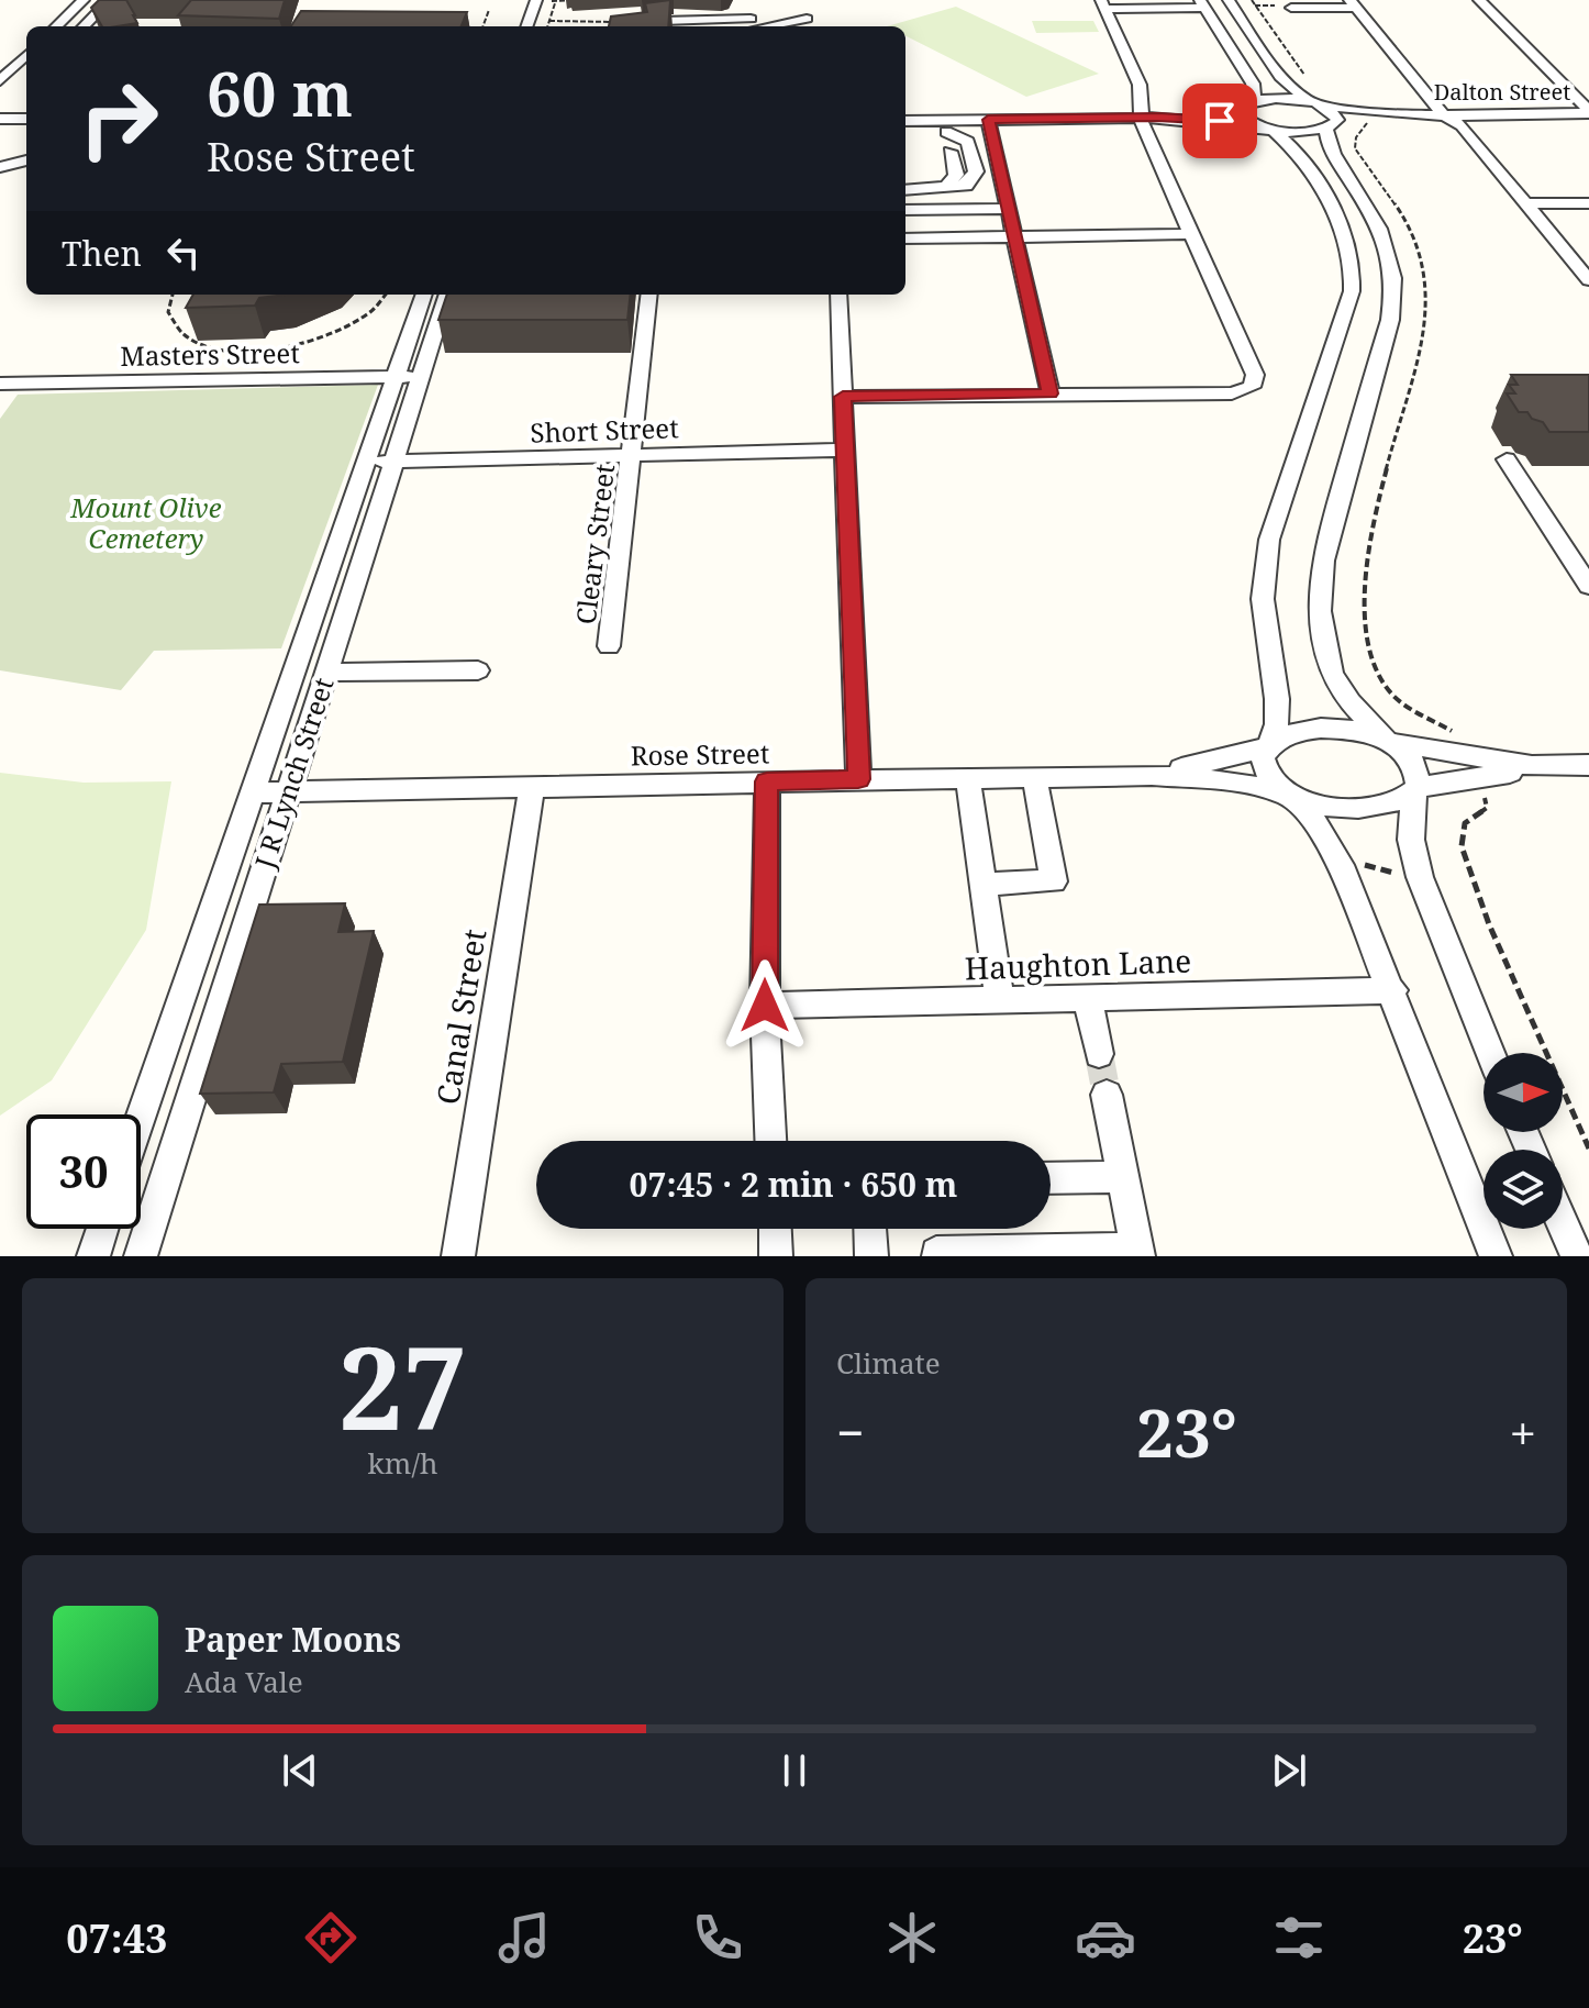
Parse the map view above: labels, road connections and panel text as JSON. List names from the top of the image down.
{
  "streets": {
    "street": [
      "Dalton Street",
      "Masters Street",
      "Short Street",
      "Cleary Street",
      "Rose Street",
      "J R Lynch Street",
      "Haughton Lane",
      "Canal Street"
    ]
  },
  "crossings": [
    ["Masters Street", "J R Lynch Street"],
    ["Short Street", "Cleary Street"],
    ["Short Street", "J R Lynch Street"],
    ["Rose Street", "J R Lynch Street"],
    ["Rose Street", "Canal Street"]
  ],
  "parks": ["Mount Olive Cemetery"],
  "north": "right",
  "page": {
    "turn": ["60 m", "Rose Street"],
    "then": "Then",
    "limit": "30",
    "trip": "07:45 · 2 min · 650 m",
    "tile": [
      ["27", "km/h"],
      "Climate"
    ],
    "heat": ["−", "23°", "+"],
    "song": ["Paper Moons", "Ada Vale"],
    "tabs": ["07:43", "23°"]
  }
}
